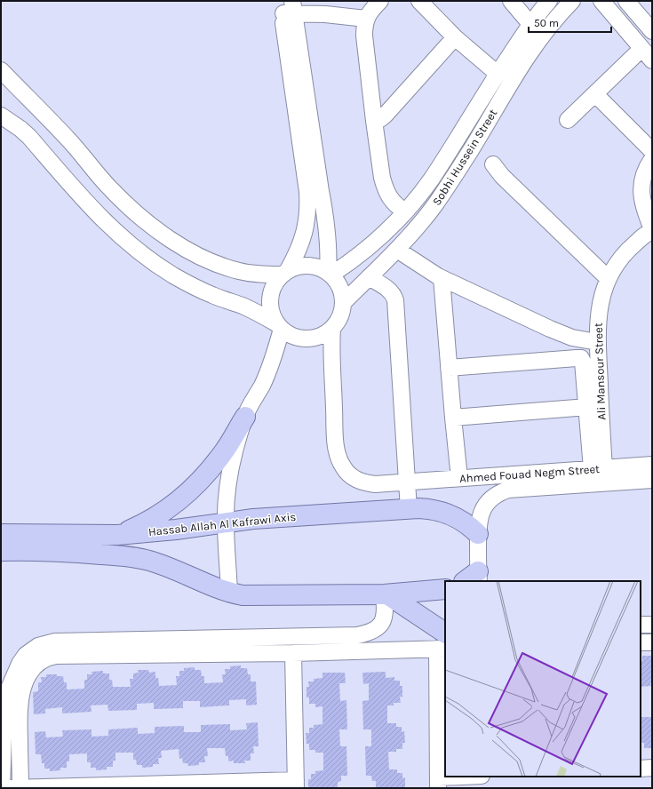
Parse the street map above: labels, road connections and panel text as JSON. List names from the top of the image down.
{
  "streets": {
    "main road": ["Hassab Allah Al Kafrawi Axis"],
    "street": ["Sobhi Hussein Street", "Ali Mansour Street", "Ahmed Fouad Negm Street"]
  },
  "crossings": [
    ["Sobhi Hussein Street", "Ahmed Fouad Negm Street"],
    ["Ali Mansour Street", "Ahmed Fouad Negm Street"],
    ["Ahmed Fouad Negm Street", "Hassab Allah Al Kafrawi Axis"]
  ],
  "scale_bar": "50 m"
}
